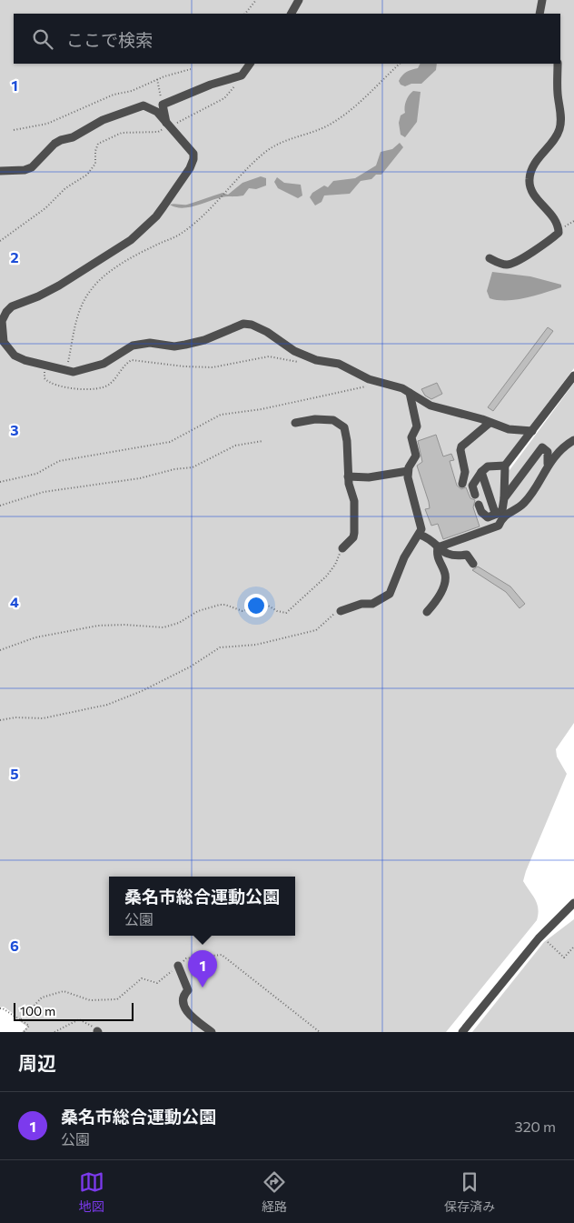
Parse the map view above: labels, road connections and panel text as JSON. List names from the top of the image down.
{
  "scale_bar": "100 m",
  "page": {
    "search": "ここで検索",
    "popup": ["桑名市総合運動公園", "公園"],
    "pins": "1",
    "scale": "100 m",
    "heading": "周辺",
    "list": [
      {
        "mark": "1",
        "name": "桑名市総合運動公園",
        "note": "公園",
        "value": "320 m"
      }
    ],
    "nav": ["地図", "経路", "保存済み"]
  },
  "grid": {
    "rows": [
      "1",
      "2",
      "3",
      "4",
      "5",
      "6"
    ]
  }
}
